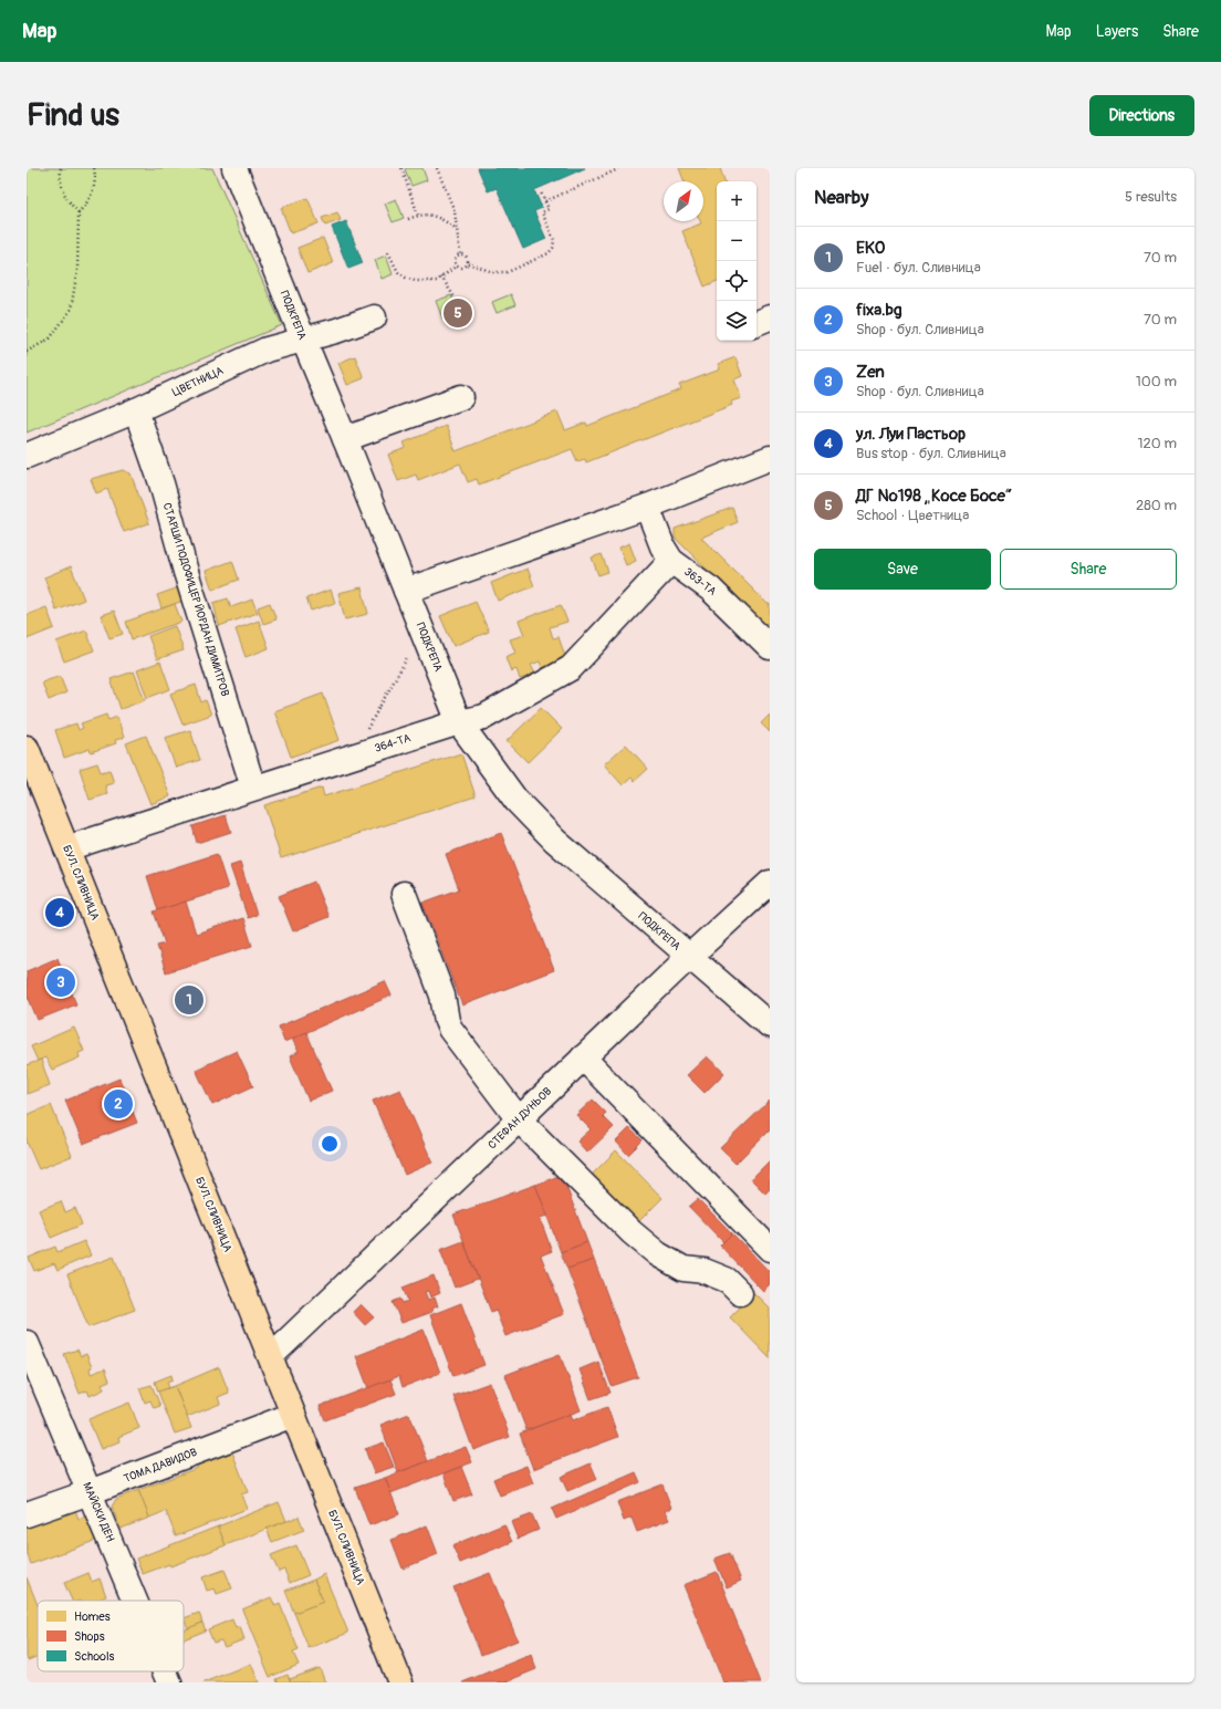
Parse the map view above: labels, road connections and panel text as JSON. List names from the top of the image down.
{
  "streets": {
    "main road": ["БУЛ. СЛИВНИЦА"],
    "street": [
      "ПОДКРЕПА",
      "ЦВЕТНИЦА",
      "363-ТА",
      "СТАРШИ ПОДОФИЦЕР ЙОРДАН ДИМИТРОВ",
      "364-ТА",
      "СТЕФАН ДУНЬОВ",
      "ТОМА ДАВИДОВ",
      "МАЙСКИ ДЕН"
    ]
  },
  "crossings": [
    ["ПОДКРЕПА", "ЦВЕТНИЦА"],
    ["ПОДКРЕПА", "364-ТА"],
    ["ПОДКРЕПА", "СТЕФАН ДУНЬОВ"],
    ["ЦВЕТНИЦА", "СТАРШИ ПОДОФИЦЕР ЙОРДАН ДИМИТРОВ"],
    ["363-ТА", "364-ТА"],
    ["СТАРШИ ПОДОФИЦЕР ЙОРДАН ДИМИТРОВ", "364-ТА"],
    ["364-ТА", "БУЛ. СЛИВНИЦА"],
    ["БУЛ. СЛИВНИЦА", "СТЕФАН ДУНЬОВ"],
    ["БУЛ. СЛИВНИЦА", "ТОМА ДАВИДОВ"],
    ["ТОМА ДАВИДОВ", "МАЙСКИ ДЕН"]
  ],
  "legend": ["Homes", "Shops", "Schools"],
  "north": "top right",
  "page": {
    "header": "Map",
    "nav": ["Map", "Layers", "Share"],
    "buttons": [
      "Directions",
      ["Save", "Share"]
    ],
    "title": "Find us",
    "heading": ["Nearby", "5 results"],
    "map_buttons": ["+", "−"],
    "list": [
      {
        "mark": "1",
        "name": "EKO",
        "note": "Fuel · бул. Сливница",
        "value": "70 m"
      },
      {
        "mark": "2",
        "name": "fixa.bg",
        "note": "Shop · бул. Сливница",
        "value": "70 m"
      },
      {
        "mark": "3",
        "name": "Zen",
        "note": "Shop · бул. Сливница",
        "value": "100 m"
      },
      {
        "mark": "4",
        "name": "ул. Луи Пастьор",
        "note": "Bus stop · бул. Сливница",
        "value": "120 m"
      },
      {
        "mark": "5",
        "name": "ДГ №198 „Косе Босе“",
        "note": "School · Цветница",
        "value": "280 m"
      }
    ],
    "pins": [
      "5",
      "4",
      "3",
      "1",
      "2"
    ]
  }
}
